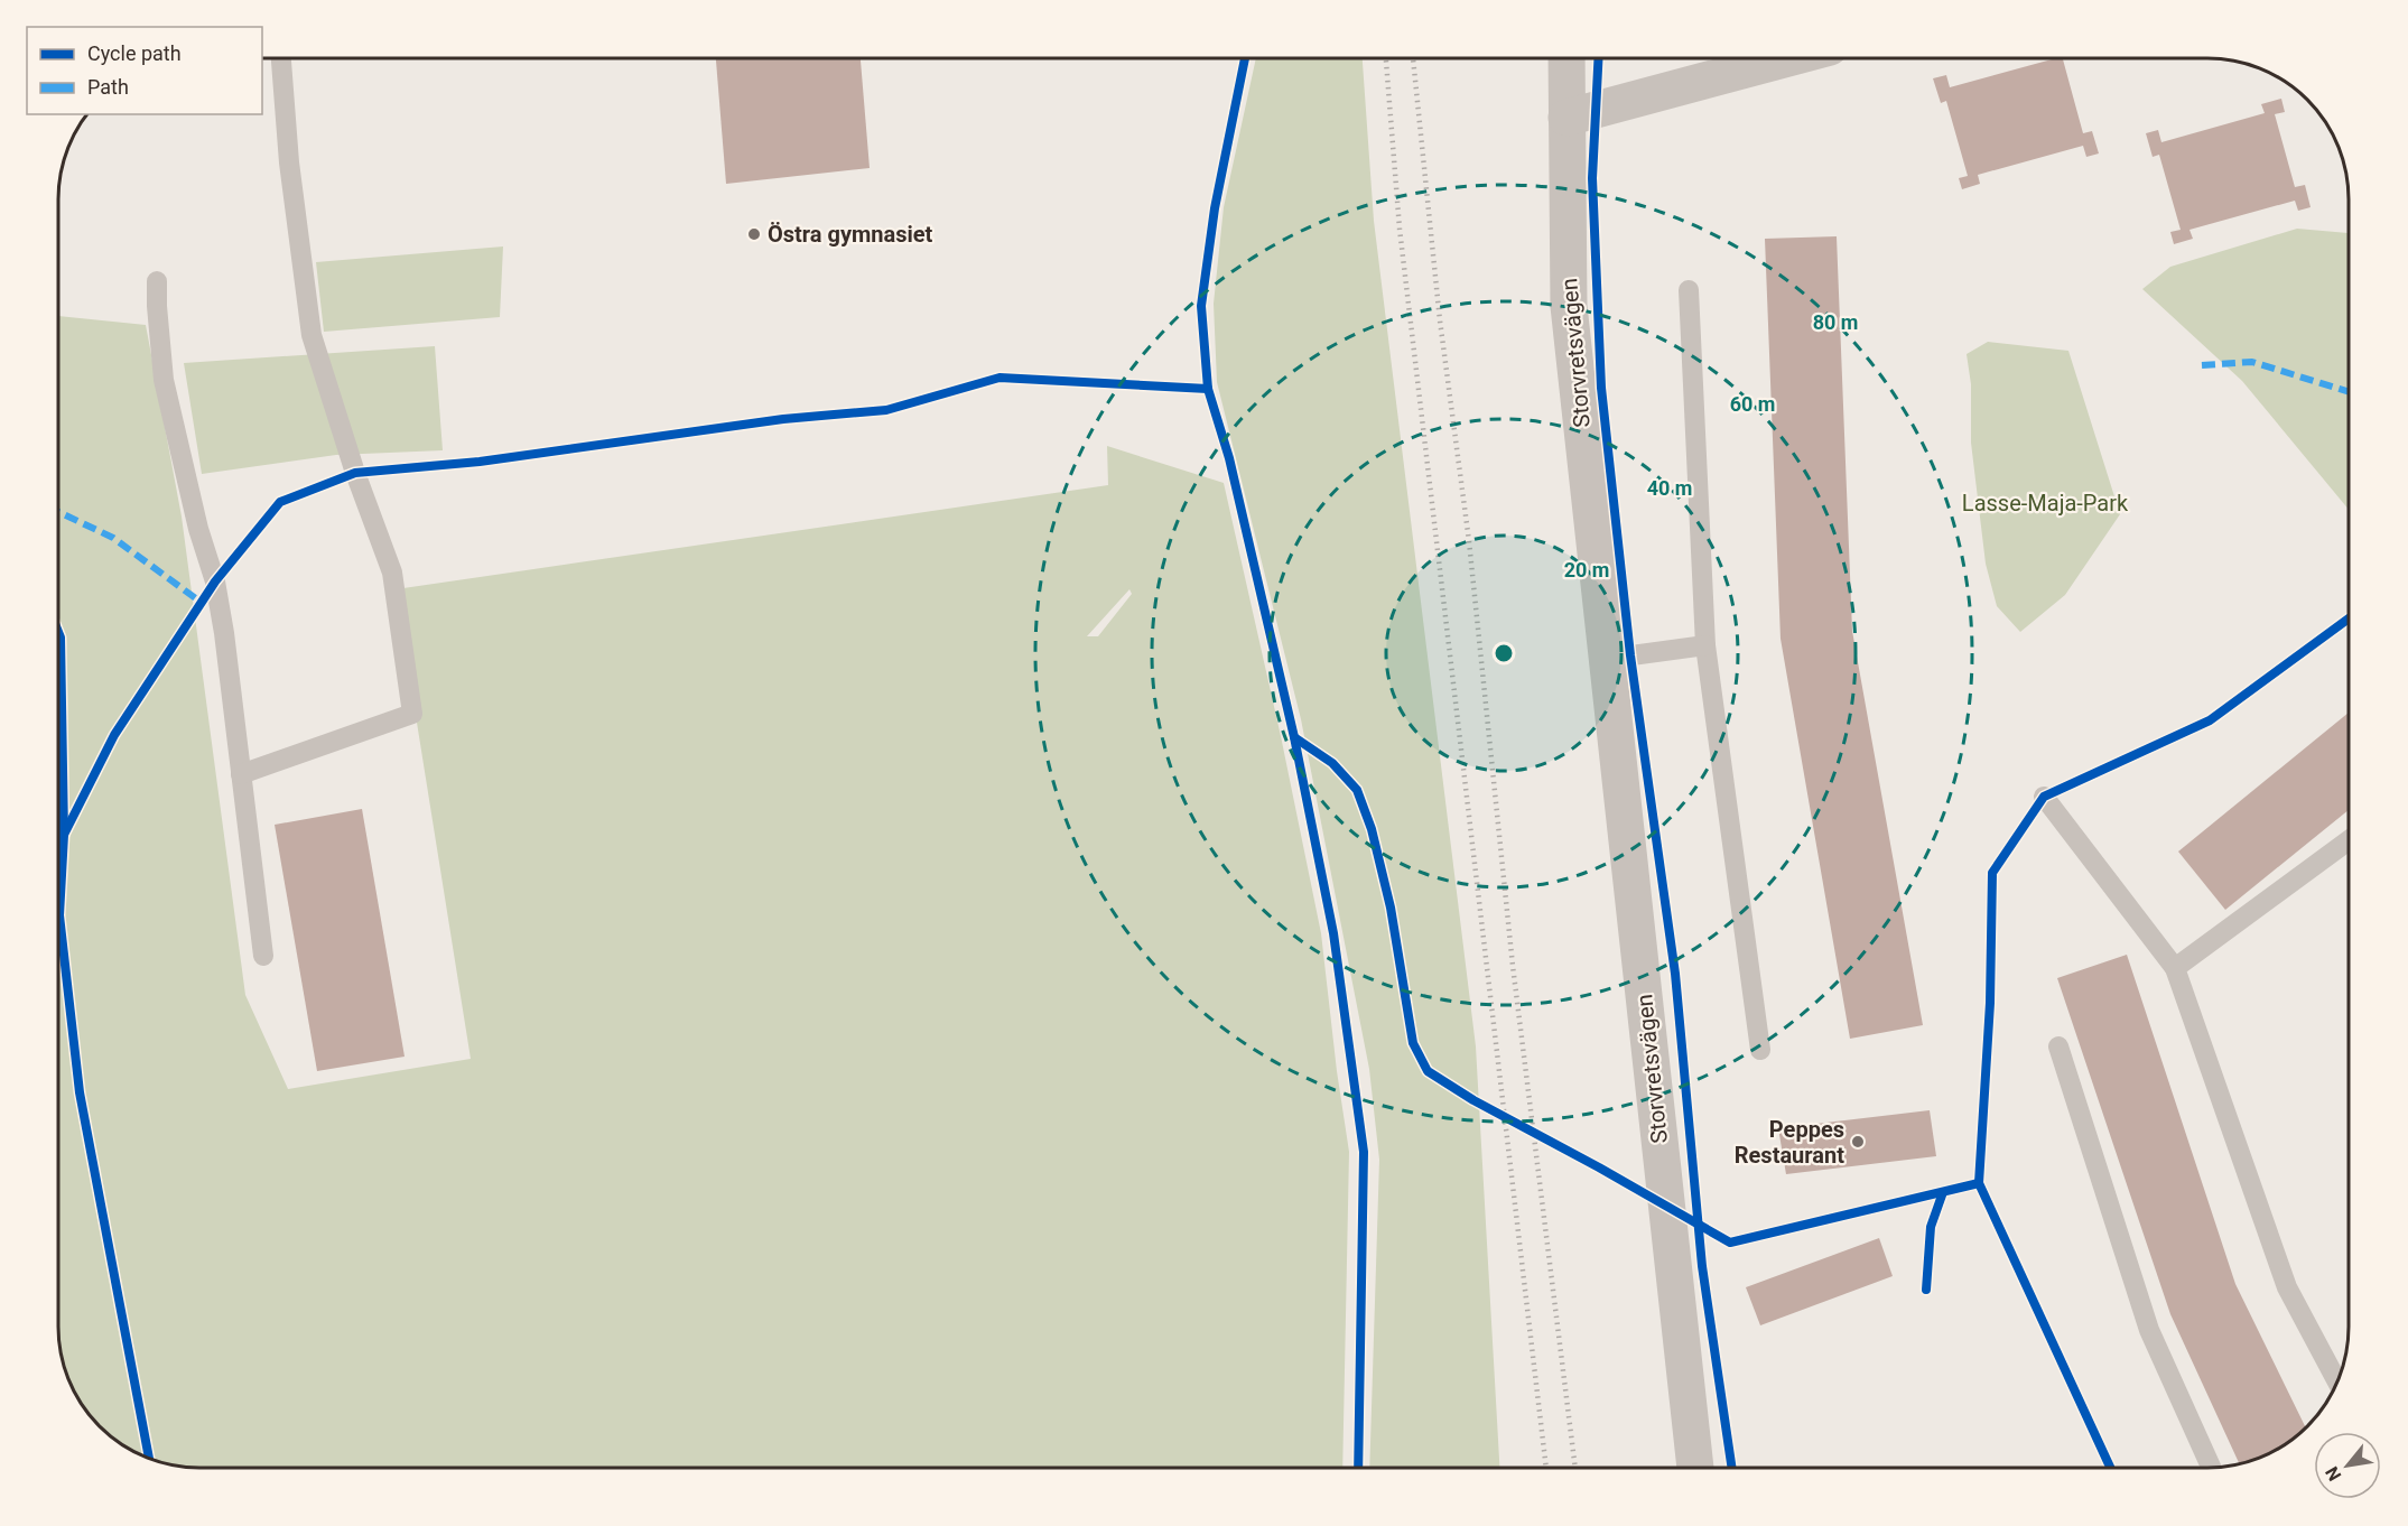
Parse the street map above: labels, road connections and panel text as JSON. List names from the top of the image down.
{
  "streets": {
    "street": ["Storvretsvägen"]
  },
  "parks": ["Lasse-Maja-Park"],
  "places": ["Östra gymnasiet", "Peppes Restaurant"],
  "legend": ["Cycle path", "Path"],
  "north": "bottom left",
  "rings": [
    "80 m",
    "60 m",
    "40 m",
    "20 m"
  ]
}
